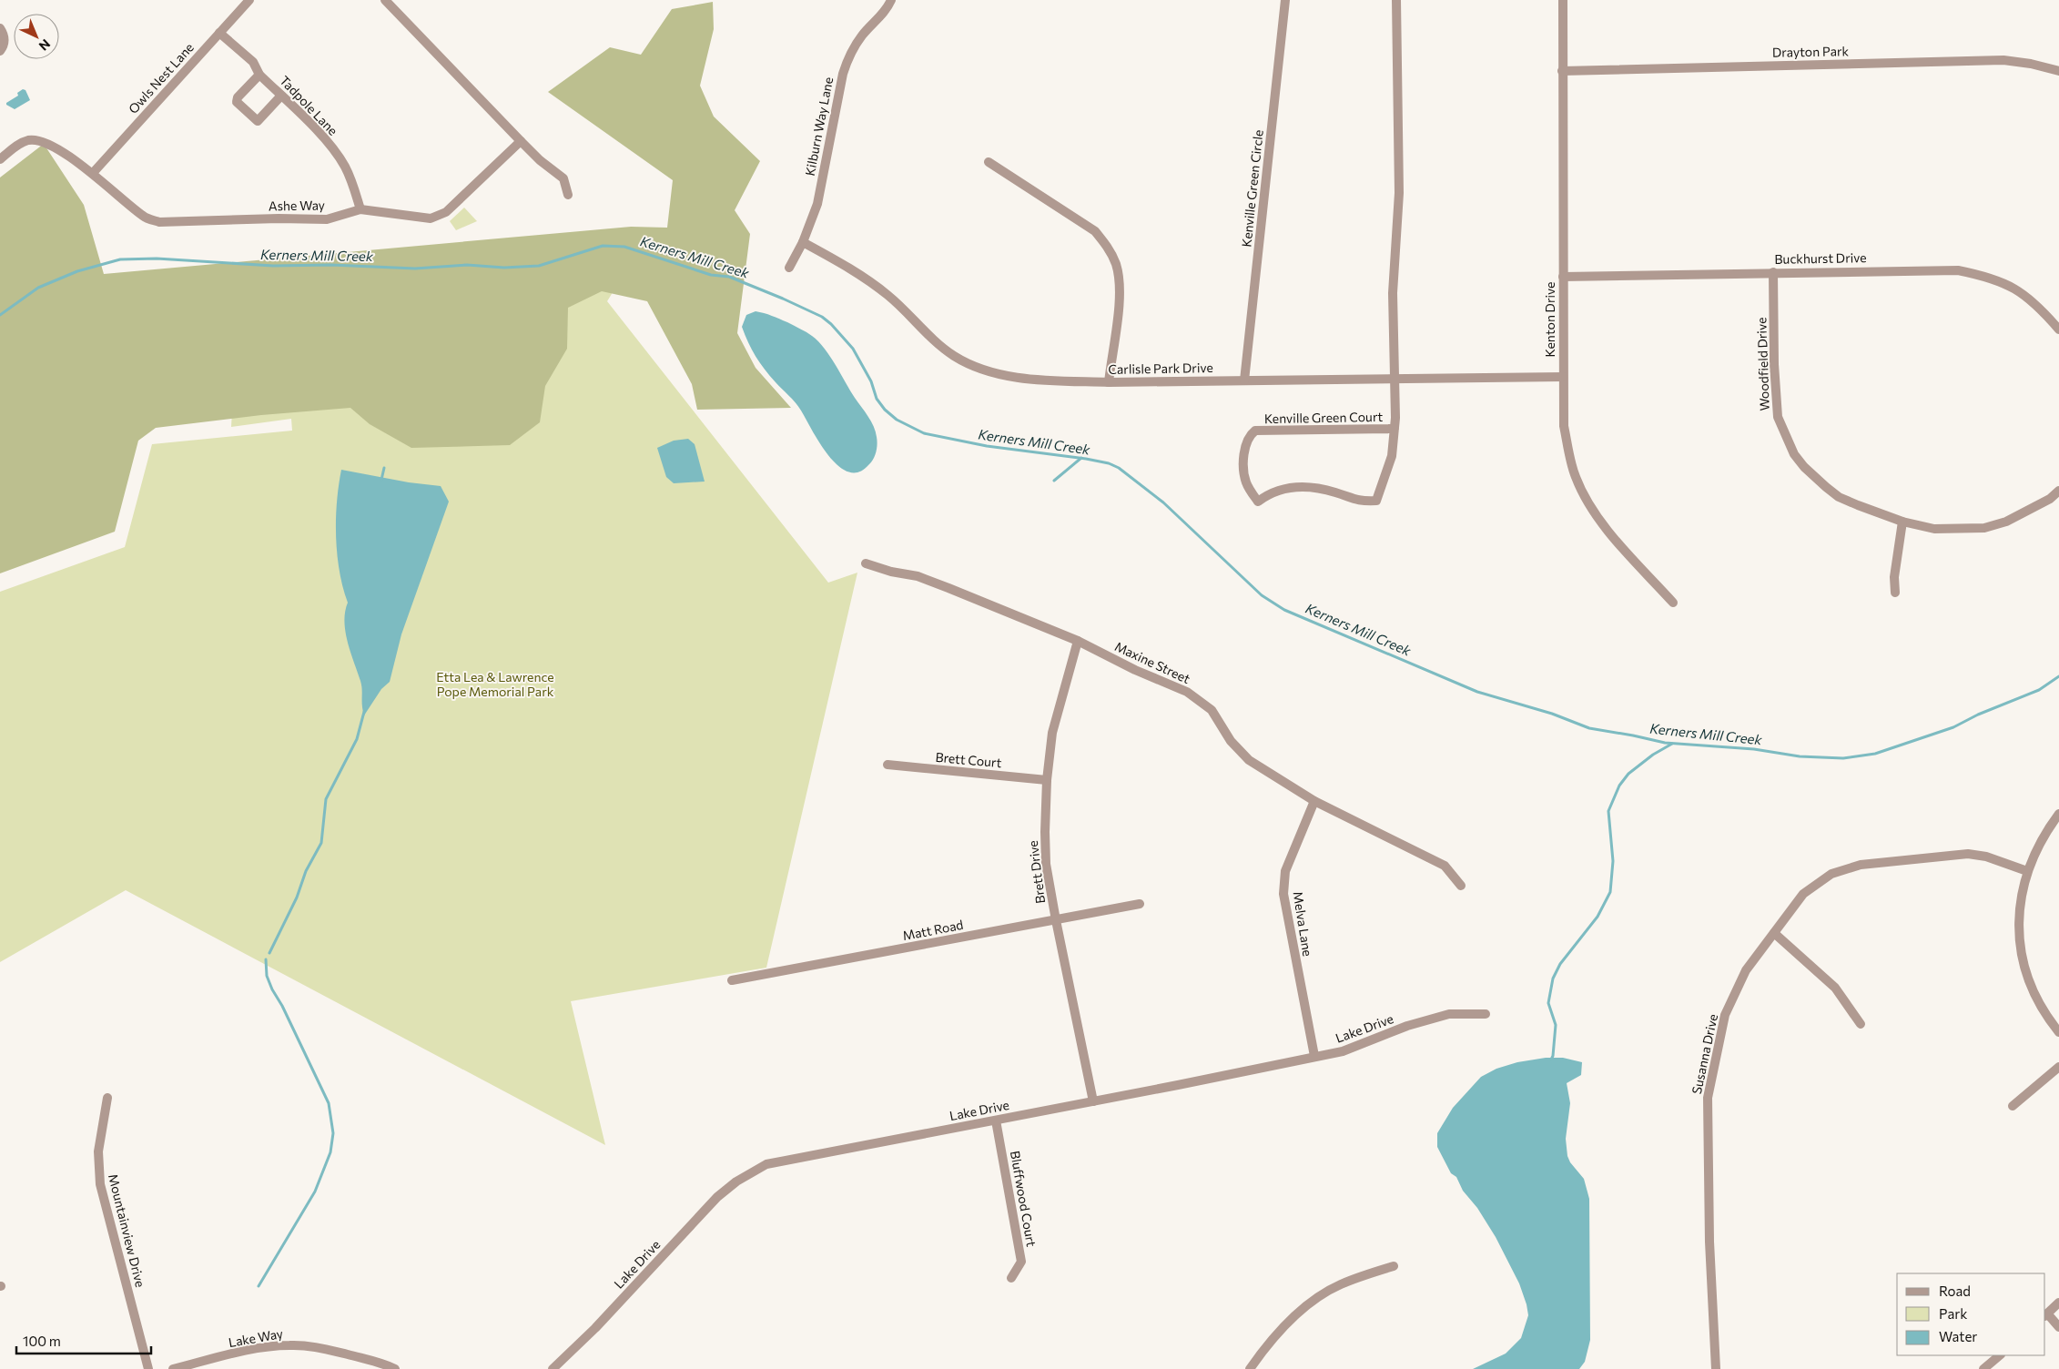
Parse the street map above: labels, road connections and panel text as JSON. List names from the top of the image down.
{
  "streets": {
    "street": [
      "Drayton Park",
      "Owls Nest Lane",
      "Tadpole Lane",
      "Kilburn Way Lane",
      "Kenville Green Circle",
      "Ashe Way",
      "Buckhurst Drive",
      "Kenton Drive",
      "Woodfield Drive",
      "Carlisle Park Drive",
      "Kenville Green Court",
      "Maxine Street",
      "Brett Court",
      "Brett Drive",
      "Melva Lane",
      "Matt Road",
      "Lake Drive",
      "Susanna Drive",
      "Bluffwood Court",
      "Mountainview Drive",
      "Lake Way"
    ]
  },
  "crossings": [
    ["Drayton Park", "Kenton Drive"],
    ["Owls Nest Lane", "Tadpole Lane"],
    ["Owls Nest Lane", "Ashe Way"],
    ["Tadpole Lane", "Ashe Way"],
    ["Kilburn Way Lane", "Carlisle Park Drive"],
    ["Kenville Green Circle", "Carlisle Park Drive"],
    ["Buckhurst Drive", "Kenton Drive"],
    ["Buckhurst Drive", "Woodfield Drive"],
    ["Kenton Drive", "Carlisle Park Drive"],
    ["Carlisle Park Drive", "Kenville Green Court"],
    ["Maxine Street", "Brett Drive"],
    ["Maxine Street", "Melva Lane"],
    ["Brett Court", "Brett Drive"],
    ["Brett Drive", "Matt Road"],
    ["Brett Drive", "Lake Drive"],
    ["Melva Lane", "Lake Drive"],
    ["Lake Drive", "Bluffwood Court"]
  ],
  "water": ["Kerners Mill Creek"],
  "parks": ["Etta Lea & Lawrence Pope Memorial Park"],
  "legend": ["Road", "Park", "Water"],
  "scale_bar": "100 m",
  "north": "bottom right"
}
